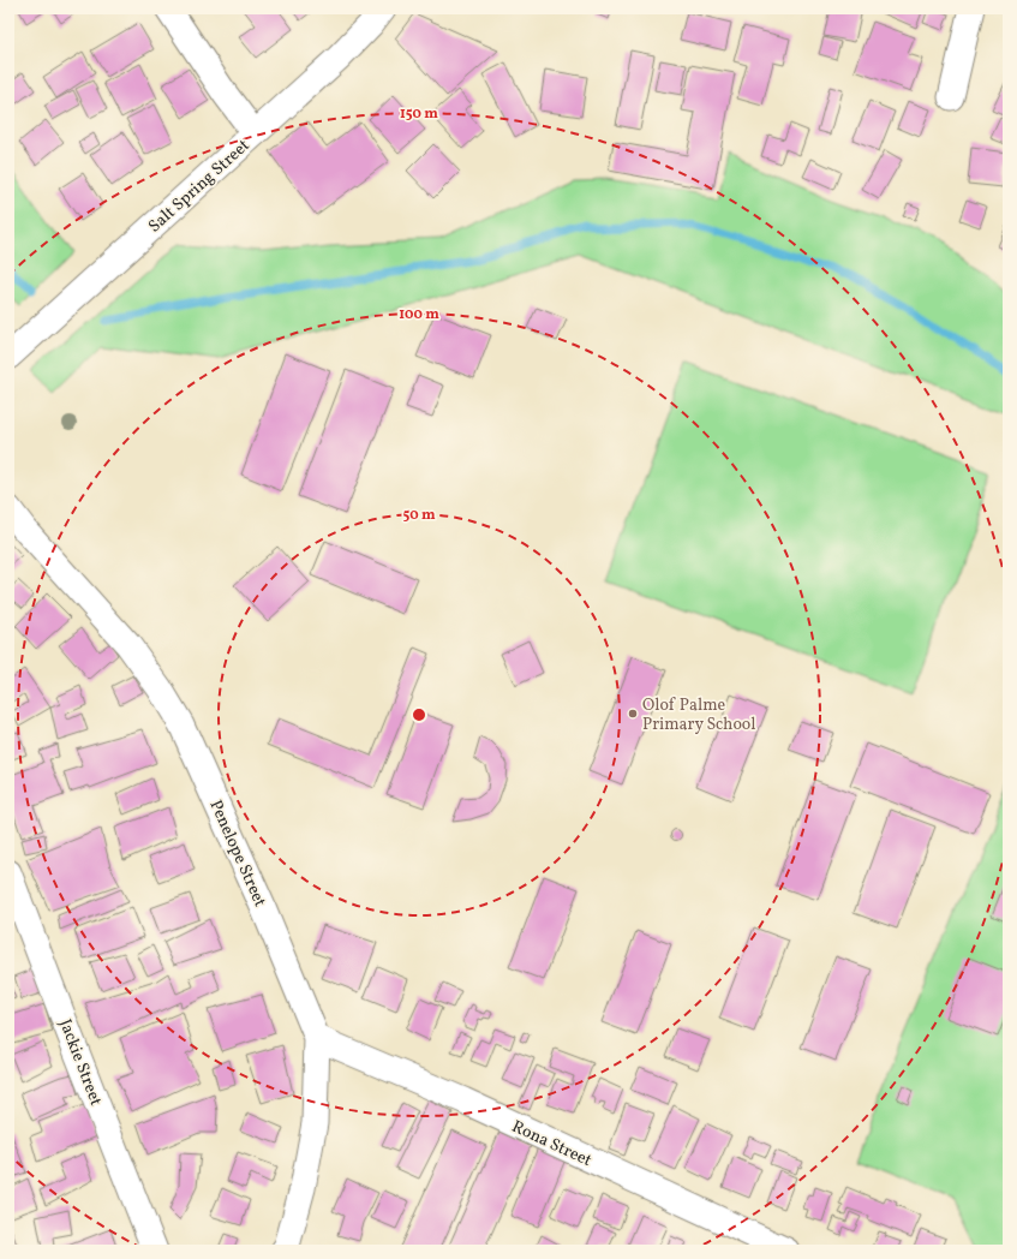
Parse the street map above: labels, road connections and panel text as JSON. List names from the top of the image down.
{
  "streets": {
    "street": [
      "Salt Spring Street",
      "Penelope Street",
      "Jackie Street",
      "Rona Street"
    ]
  },
  "crossings": [
    ["Penelope Street", "Rona Street"]
  ],
  "places": ["Olof Palme Primary School"],
  "rings": ["150 m", "100 m", "50 m"]
}
